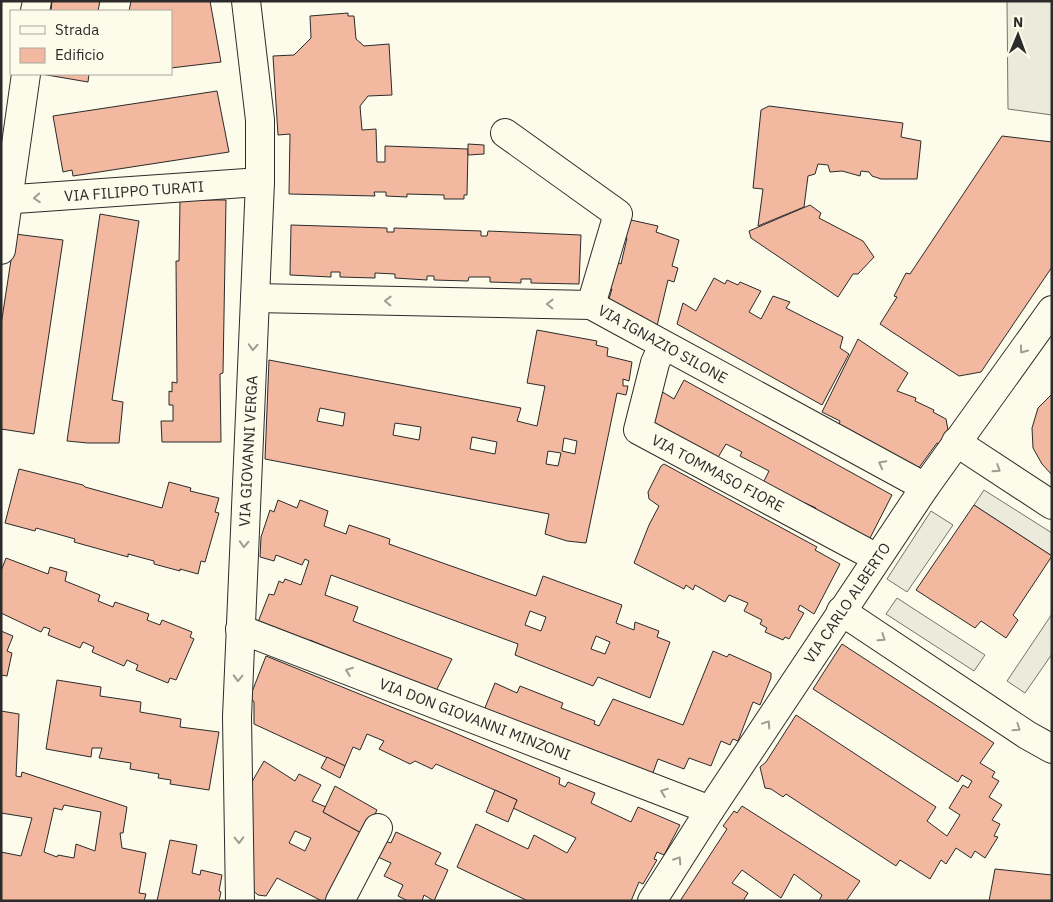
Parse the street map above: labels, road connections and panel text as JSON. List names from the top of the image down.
{
  "streets": {
    "street": [
      "VIA FILIPPO TURATI",
      "VIA IGNAZIO SILONE",
      "VIA GIOVANNI VERGA",
      "VIA TOMMASO FIORE",
      "VIA CARLO ALBERTO",
      "VIA DON GIOVANNI MINZONI"
    ]
  },
  "crossings": [
    ["VIA FILIPPO TURATI", "VIA GIOVANNI VERGA"],
    ["VIA IGNAZIO SILONE", "VIA GIOVANNI VERGA"],
    ["VIA IGNAZIO SILONE", "VIA TOMMASO FIORE"],
    ["VIA IGNAZIO SILONE", "VIA CARLO ALBERTO"],
    ["VIA GIOVANNI VERGA", "VIA DON GIOVANNI MINZONI"],
    ["VIA TOMMASO FIORE", "VIA CARLO ALBERTO"],
    ["VIA CARLO ALBERTO", "VIA DON GIOVANNI MINZONI"]
  ],
  "one_way": [
    "VIA FILIPPO TURATI",
    "VIA IGNAZIO SILONE",
    "VIA GIOVANNI VERGA",
    "VIA DON GIOVANNI MINZONI"
  ],
  "legend": ["Strada", "Edificio"],
  "north": "top"
}
